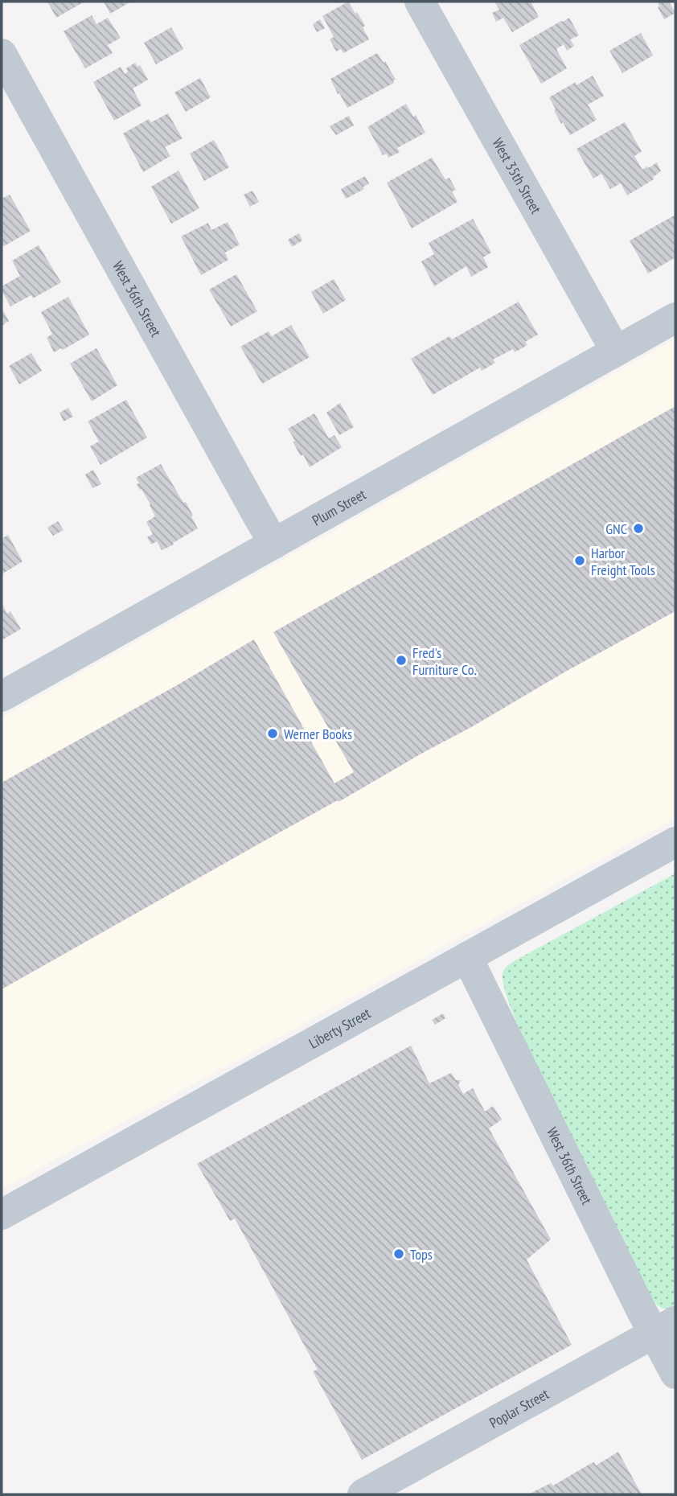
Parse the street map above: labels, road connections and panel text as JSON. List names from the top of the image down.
{
  "streets": {
    "street": [
      "West 35th Street",
      "West 36th Street",
      "Plum Street",
      "Liberty Street",
      "Poplar Street"
    ]
  },
  "crossings": [
    ["West 35th Street", "Plum Street"],
    ["West 36th Street", "Plum Street"],
    ["West 36th Street", "Liberty Street"],
    ["West 36th Street", "Poplar Street"]
  ],
  "places": [
    "GNC",
    "Harbor Freight Tools",
    "Fred's Furniture Co.",
    "Werner Books",
    "Tops"
  ]
}
